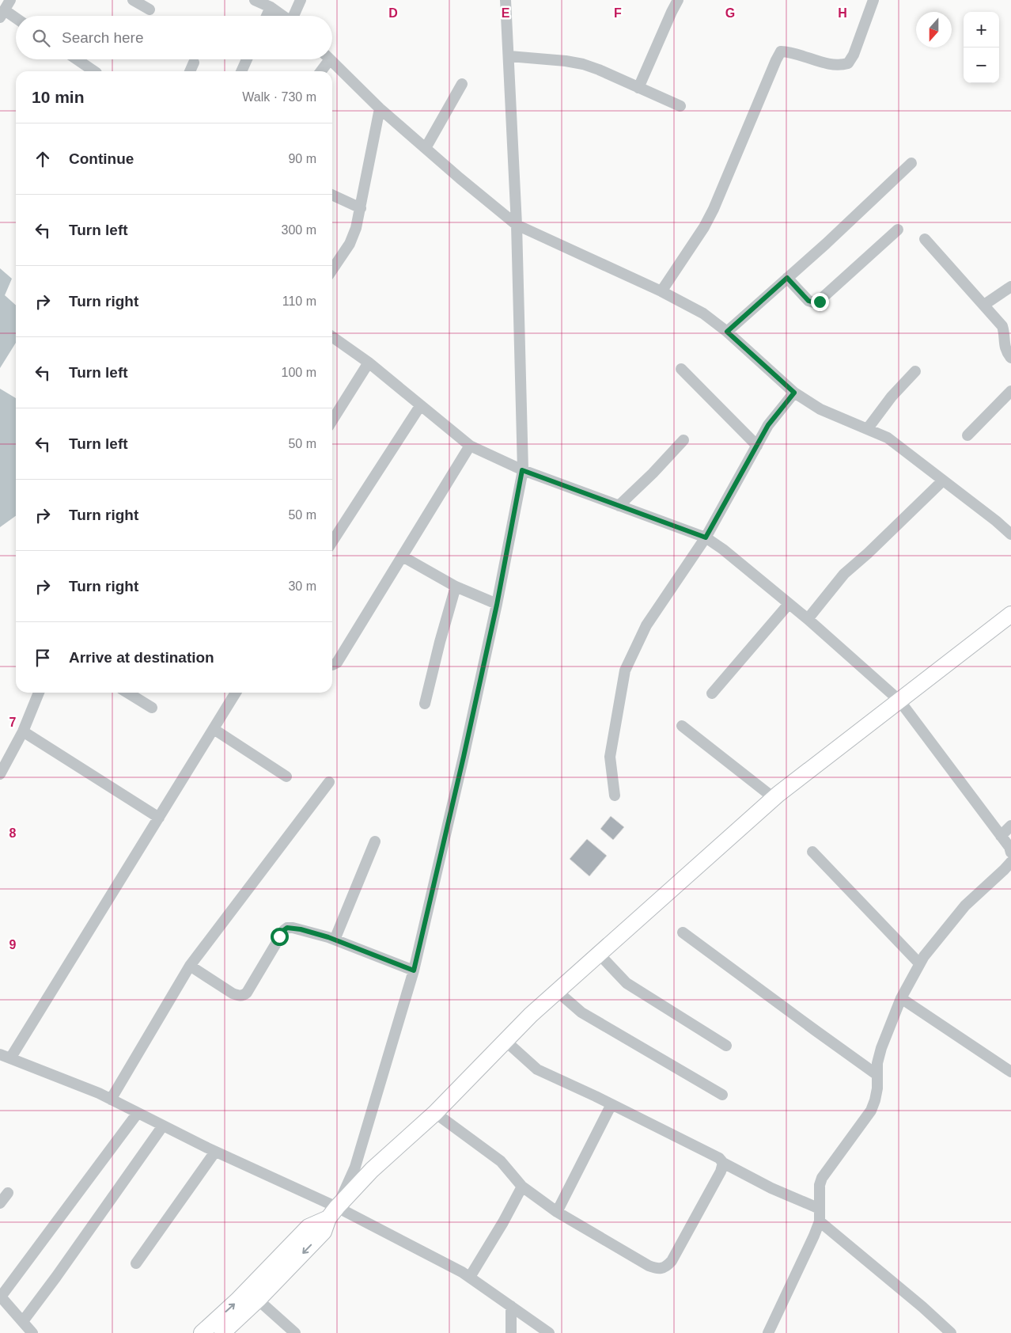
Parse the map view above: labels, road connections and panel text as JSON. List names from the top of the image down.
{
  "north": "bottom",
  "page": {
    "map_buttons": ["+", "−"],
    "search": "Search here",
    "heading": ["10 min", "Walk · 730 m"],
    "list": [
      ["Continue", "90 m"],
      ["Turn left", "300 m"],
      ["Turn right", "110 m"],
      ["Turn left", "100 m"],
      ["Turn left", "50 m"],
      ["Turn right", "50 m"],
      ["Turn right", "30 m"],
      "Arrive at destination"
    ]
  },
  "grid": {
    "columns": [
      "D",
      "E",
      "F",
      "G",
      "H"
    ],
    "rows": ["7", "8", "9"]
  }
}
